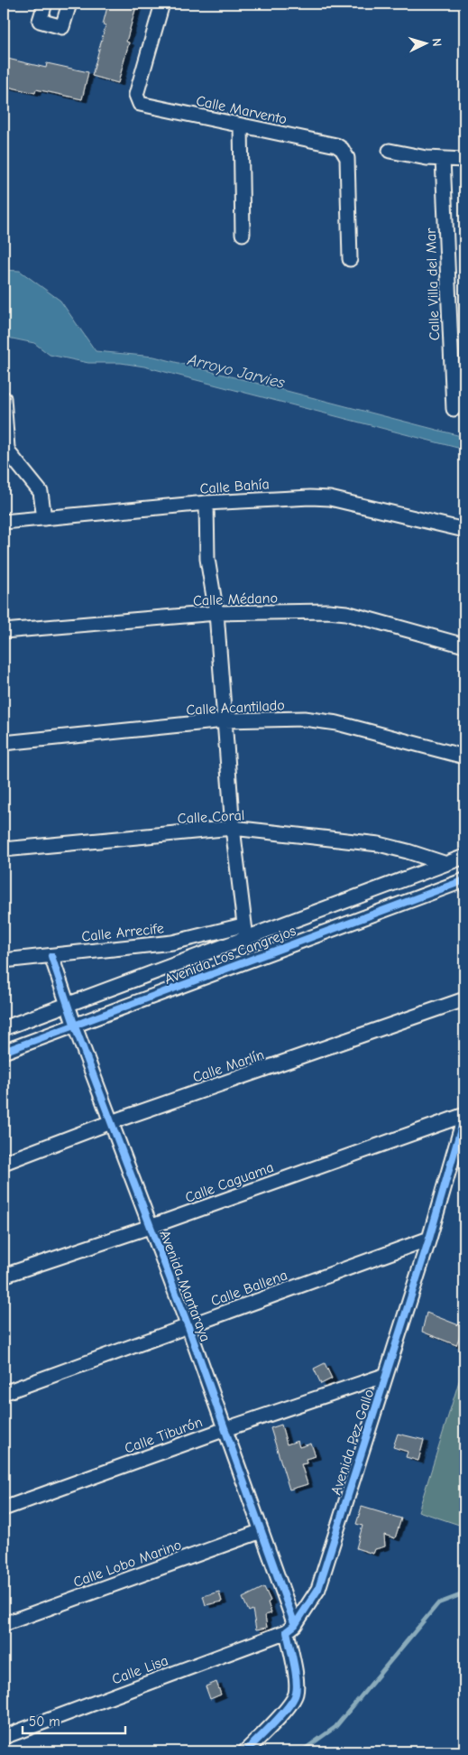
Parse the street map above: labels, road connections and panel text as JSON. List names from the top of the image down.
{
  "streets": {
    "street": [
      "Calle Marvento",
      "Calle Villa del Mar",
      "Calle Bahía",
      "Calle Médano",
      "Calle Acantilado",
      "Calle Coral",
      "Calle Arrecife",
      "Avenida Los Cangrejos",
      "Calle Marlín",
      "Calle Caguama",
      "Avenida Mantaraya",
      "Calle Ballena",
      "Calle Tiburón",
      "Avenida Pez Gallo",
      "Calle Lobo Marino",
      "Calle Lisa"
    ]
  },
  "crossings": [
    ["Calle Coral", "Avenida Los Cangrejos"],
    ["Calle Arrecife", "Avenida Los Cangrejos"],
    ["Calle Arrecife", "Avenida Mantaraya"],
    ["Avenida Los Cangrejos", "Avenida Mantaraya"],
    ["Calle Marlín", "Avenida Mantaraya"],
    ["Calle Caguama", "Avenida Mantaraya"],
    ["Calle Caguama", "Avenida Pez Gallo"],
    ["Avenida Mantaraya", "Calle Ballena"],
    ["Avenida Mantaraya", "Calle Tiburón"],
    ["Avenida Mantaraya", "Avenida Pez Gallo"],
    ["Avenida Mantaraya", "Calle Lobo Marino"],
    ["Avenida Mantaraya", "Calle Lisa"],
    ["Calle Ballena", "Avenida Pez Gallo"],
    ["Calle Tiburón", "Avenida Pez Gallo"],
    ["Avenida Pez Gallo", "Calle Lisa"]
  ],
  "water": ["Arroyo Jarvies"],
  "scale_bar": "50 m",
  "north": "right"
}
